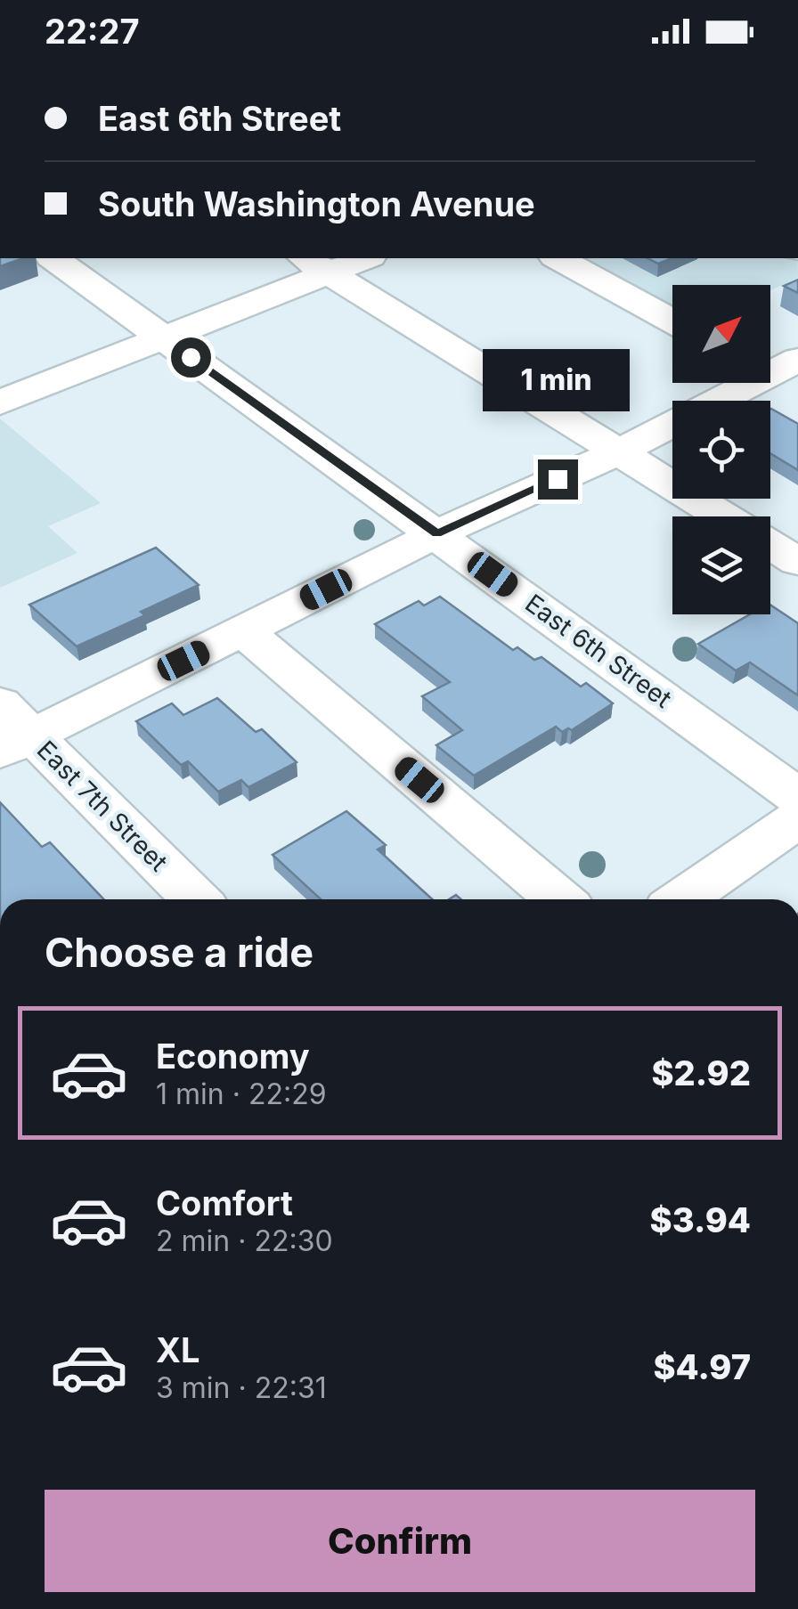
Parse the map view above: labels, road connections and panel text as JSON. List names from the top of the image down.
{
  "streets": {
    "street": ["East 6th Street", "East 7th Street"]
  },
  "north": "top right",
  "page": {
    "status": "22:27",
    "banner": ["East 6th Street", "South Washington Avenue"],
    "bubble": "1 min",
    "heading": "Choose a ride",
    "list": [
      {
        "name": "Economy",
        "note": "1 min · 22:29",
        "value": "$2.92"
      },
      {
        "name": "Comfort",
        "note": "2 min · 22:30",
        "value": "$3.94"
      },
      {
        "name": "XL",
        "note": "3 min · 22:31",
        "value": "$4.97"
      }
    ],
    "buttons": "Confirm"
  }
}
